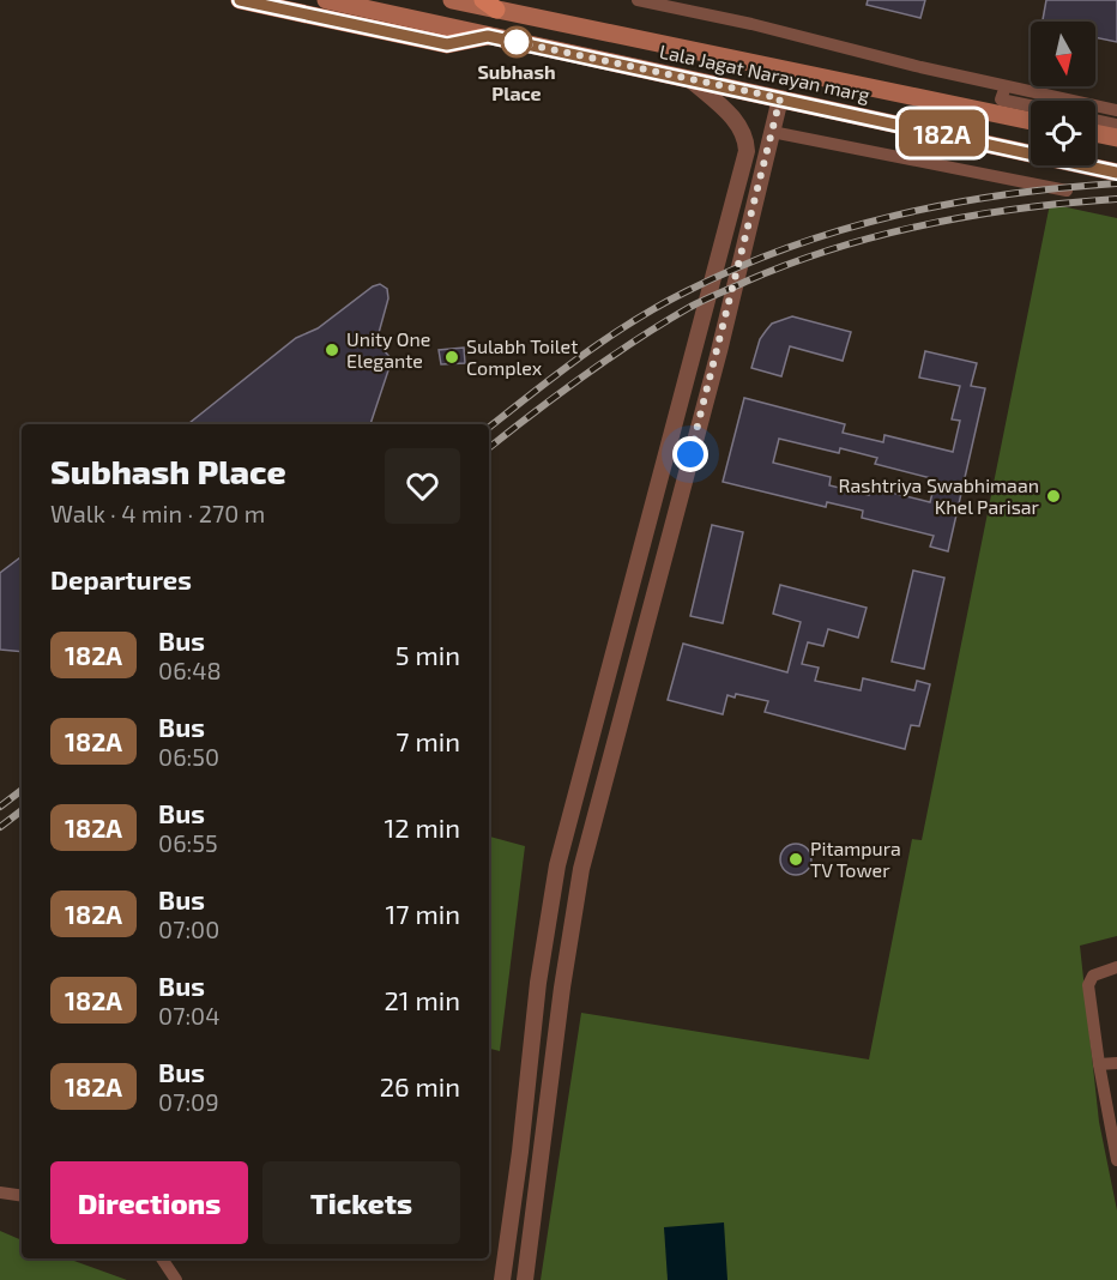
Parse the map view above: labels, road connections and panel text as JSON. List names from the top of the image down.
{
  "streets": {
    "main road": ["Lala Jagat Narayan marg"]
  },
  "places": [
    "Subhash Place",
    "Unity One Elegante",
    "Sulabh Toilet Complex",
    "Rashtriya Swabhimaan Khel Parisar",
    "Pitampura TV Tower"
  ],
  "lines": ["bus line 182A"],
  "north": "bottom",
  "page": {
    "on_map": "182A",
    "heading": [
      ["Subhash Place", "Walk · 4 min · 270 m"],
      "Departures"
    ],
    "list": [
      {
        "mark": "182A",
        "name": "Bus",
        "note": "06:48",
        "value": "5 min"
      },
      {
        "mark": "182A",
        "name": "Bus",
        "note": "06:50",
        "value": "7 min"
      },
      {
        "mark": "182A",
        "name": "Bus",
        "note": "06:55",
        "value": "12 min"
      },
      {
        "mark": "182A",
        "name": "Bus",
        "note": "07:00",
        "value": "17 min"
      },
      {
        "mark": "182A",
        "name": "Bus",
        "note": "07:04",
        "value": "21 min"
      },
      {
        "mark": "182A",
        "name": "Bus",
        "note": "07:09",
        "value": "26 min"
      }
    ],
    "buttons": ["Directions", "Tickets"]
  }
}
